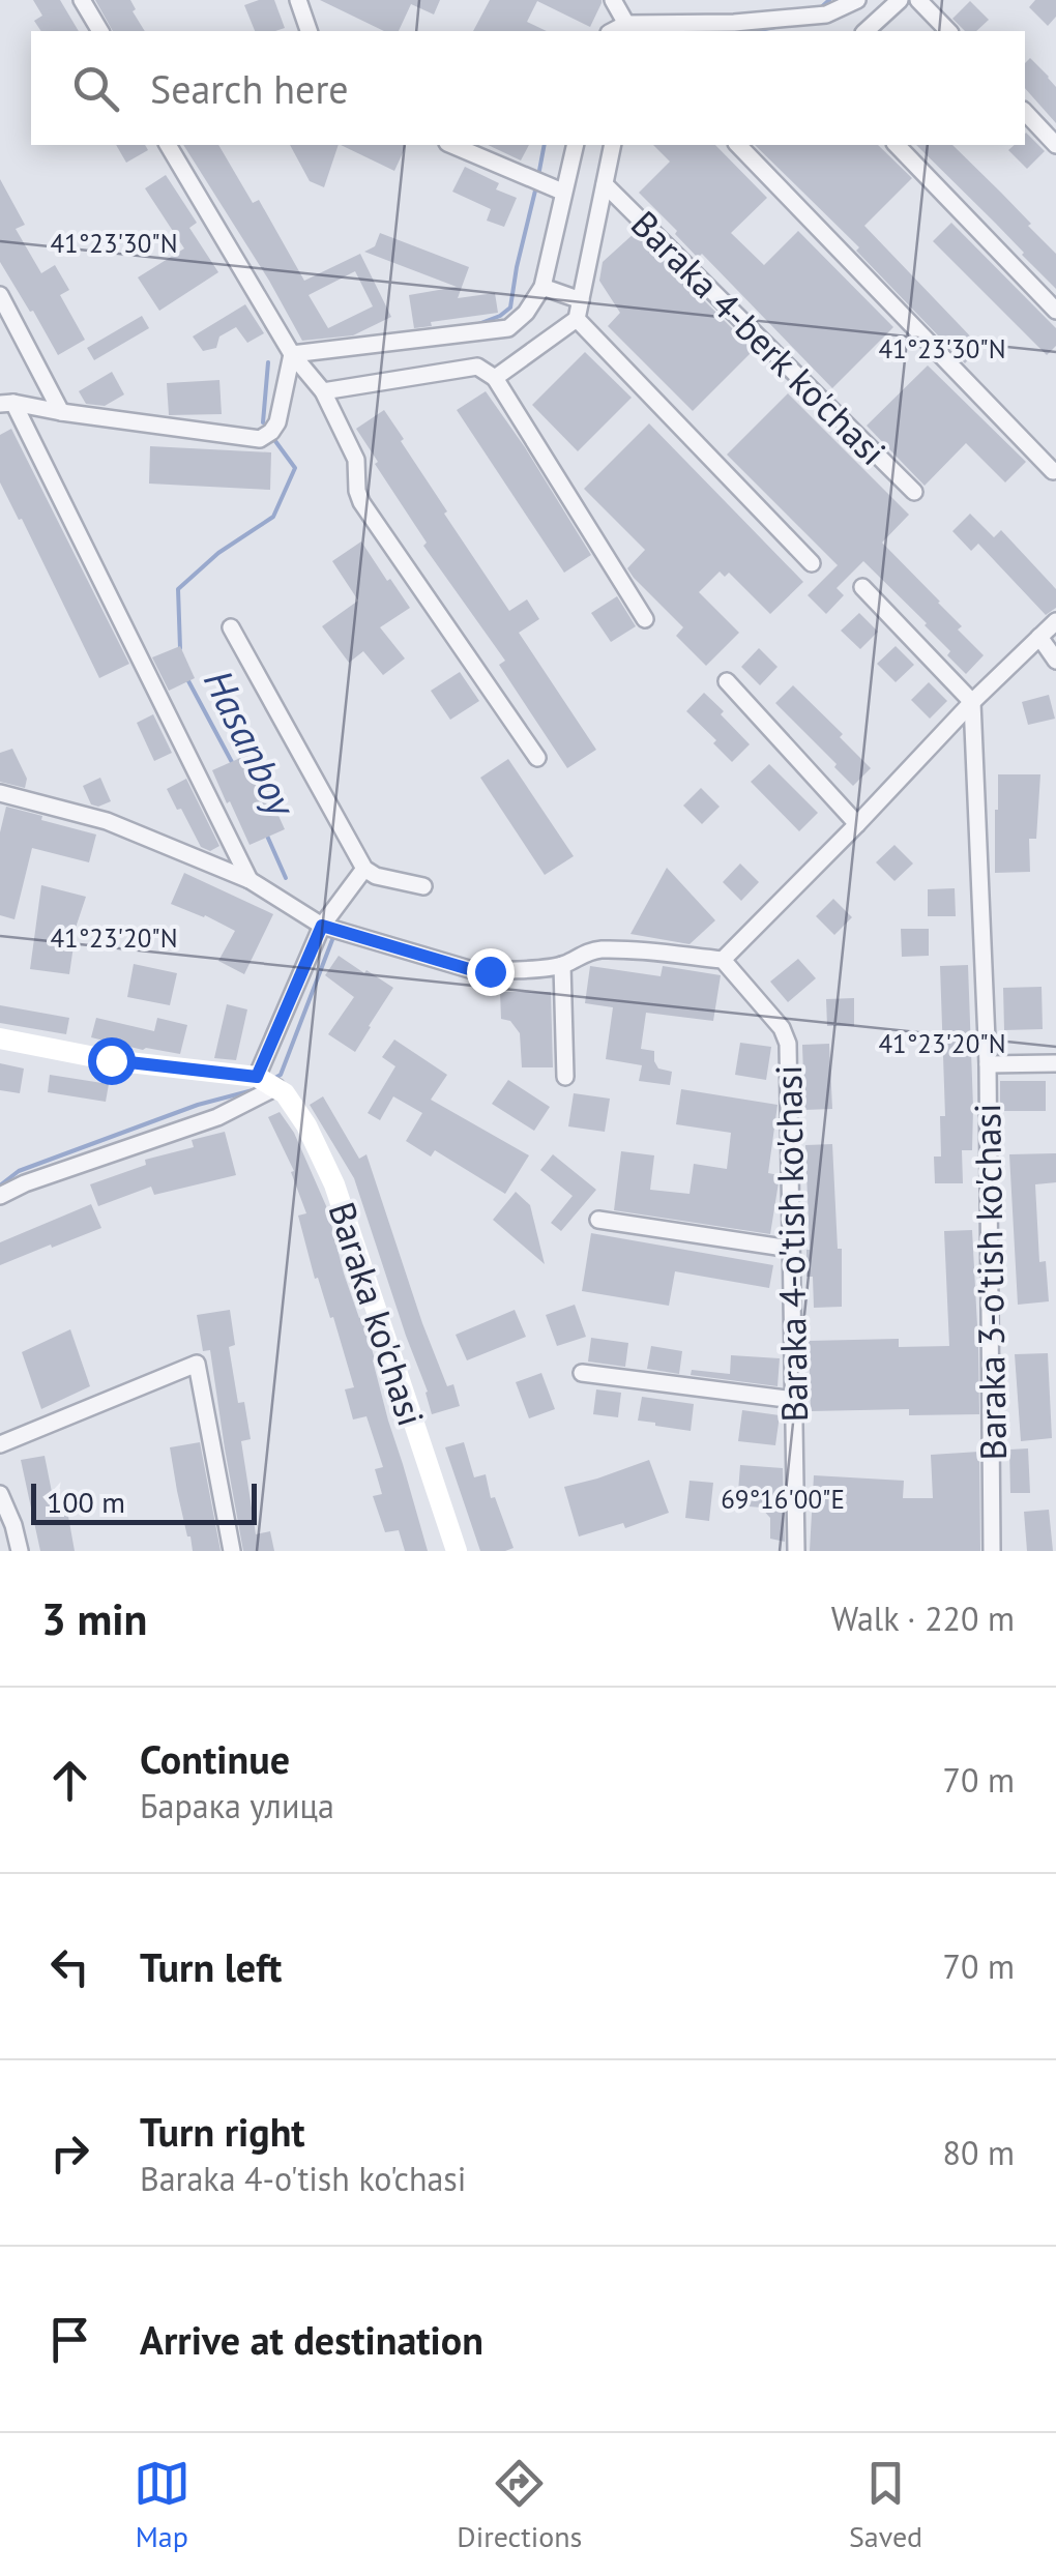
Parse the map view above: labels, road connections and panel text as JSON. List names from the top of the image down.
{
  "streets": {
    "main road": ["Baraka ko'chasi"],
    "street": ["Baraka 4-berk ko'chasi", "Baraka 4-o'tish ko'chasi", "Baraka 3-o'tish ko'chasi"]
  },
  "water": ["Hasanboy"],
  "scale_bar": "100 m",
  "page": {
    "search": "Search here",
    "scale": "100 m",
    "heading": ["3 min", "Walk · 220 m"],
    "list": [
      ["Continue", "Барака улица", "70 m"],
      ["Turn left", "70 m"],
      ["Turn right", "Baraka 4-o'tish ko'chasi", "80 m"],
      "Arrive at destination"
    ],
    "nav": ["Map", "Directions", "Saved"]
  },
  "coordinates": ["41°23'30\"N", "41°23'20\"N", "69°16'00\"E"]
}
